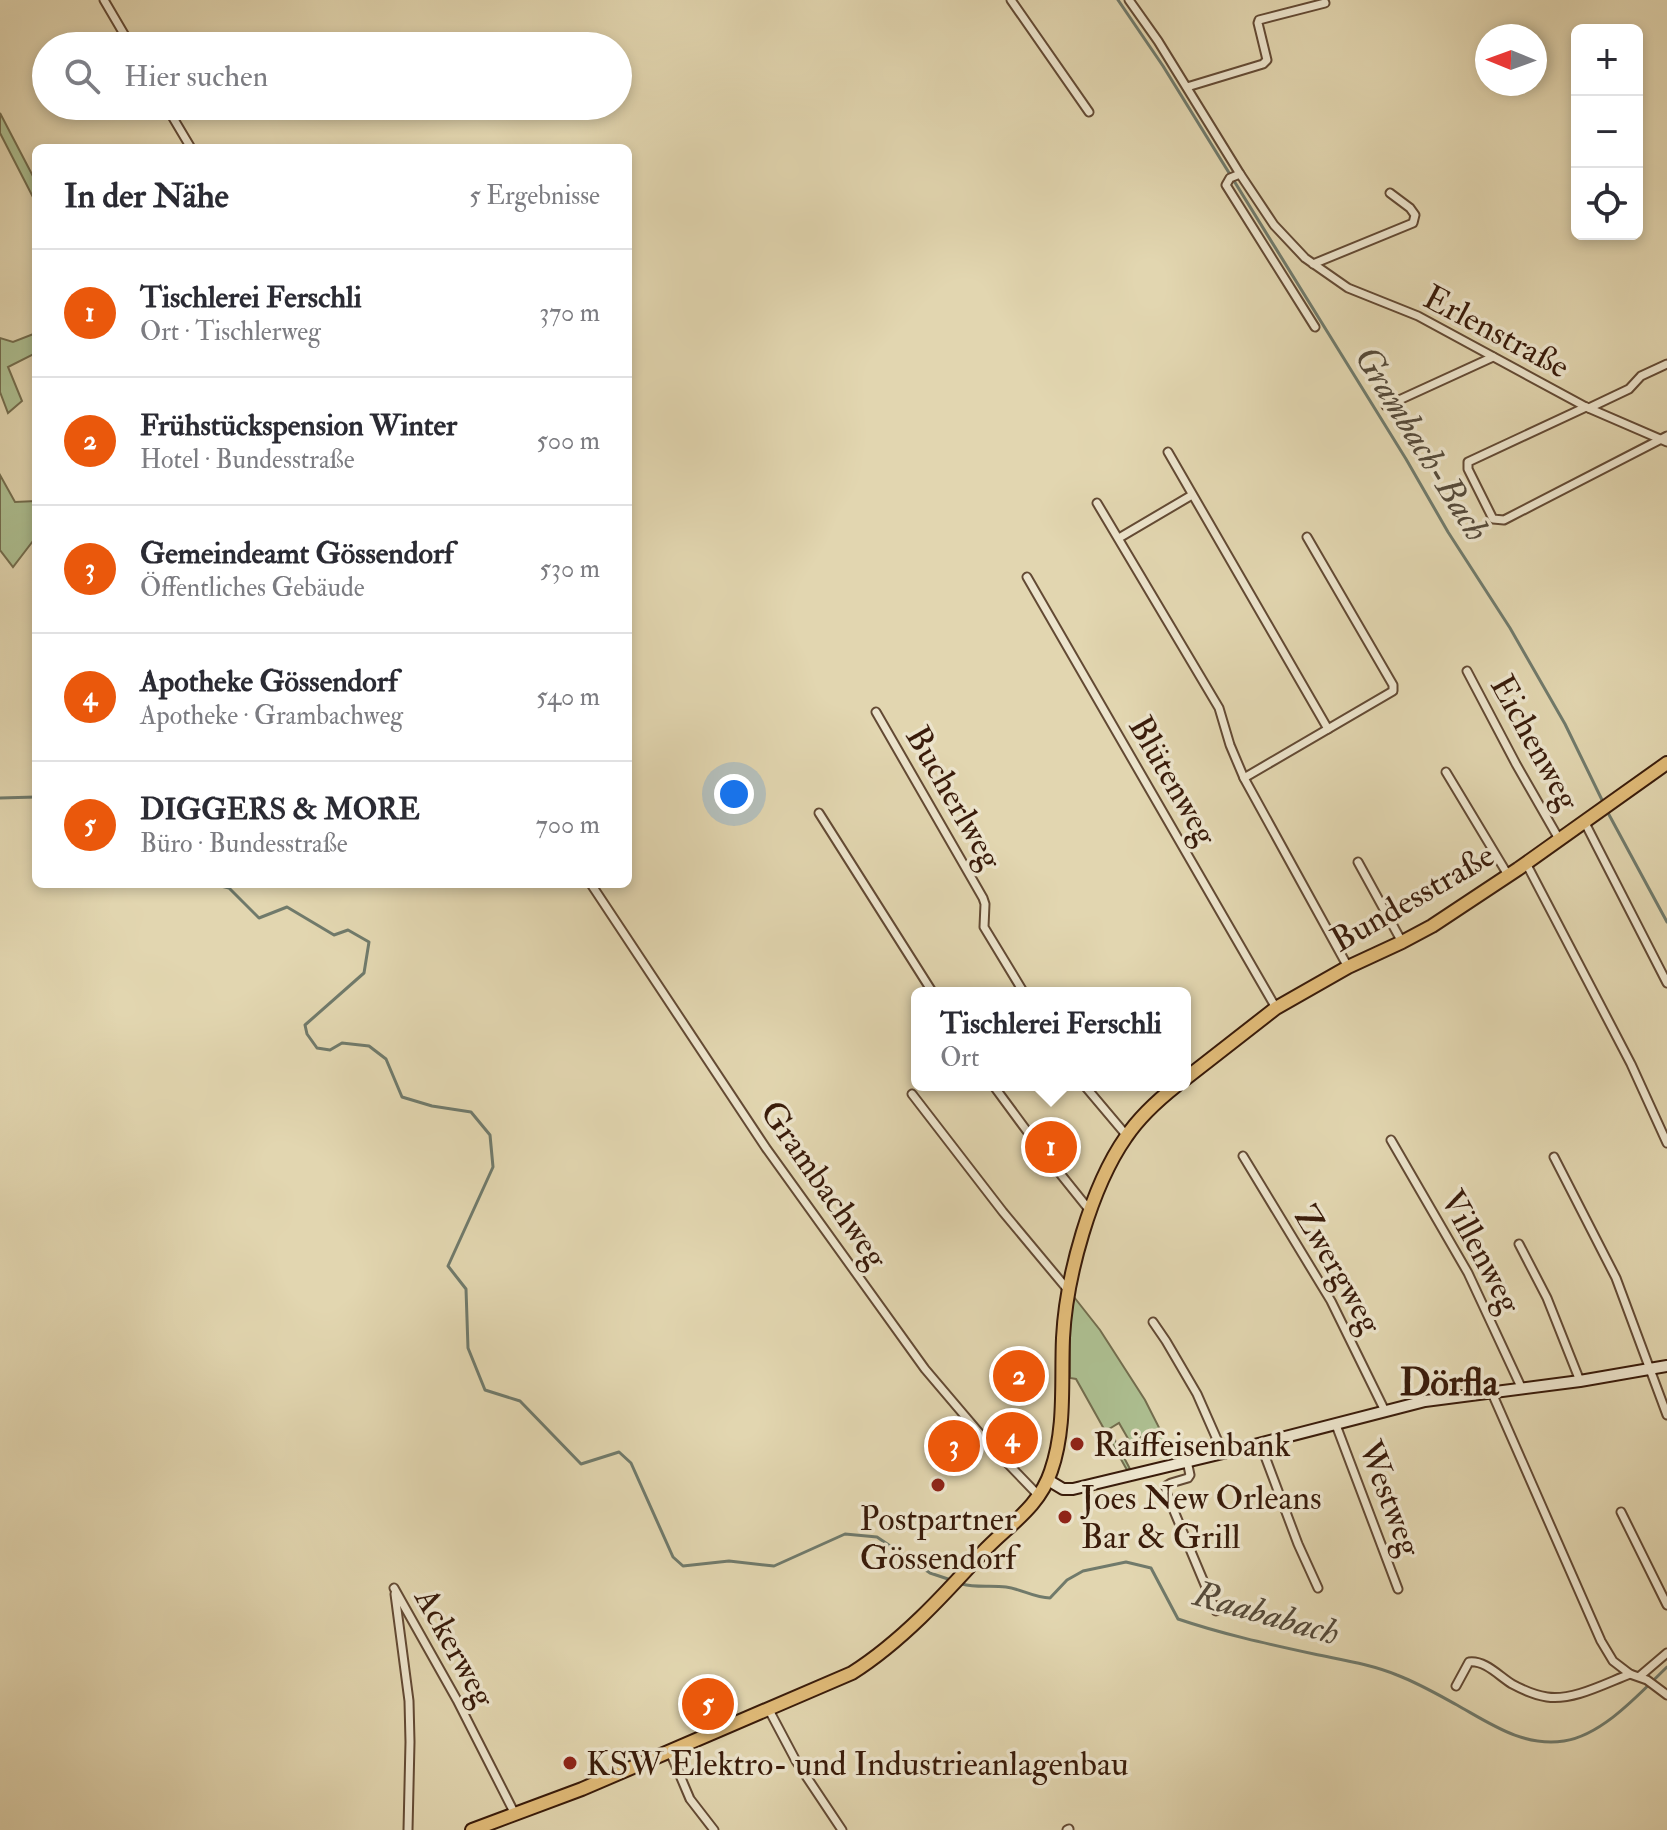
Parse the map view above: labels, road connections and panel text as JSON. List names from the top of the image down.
{
  "streets": {
    "main road": ["Bundesstraße"],
    "street": [
      "Erlenstraße",
      "Eichenweg",
      "Blütenweg",
      "Bucherlweg",
      "Grambachweg",
      "Villenweg",
      "Zwergweg",
      "Westweg",
      "Ackerweg"
    ]
  },
  "crossings": [
    ["Eichenweg", "Bundesstraße"],
    ["Blütenweg", "Bundesstraße"]
  ],
  "districts": ["Dörfla"],
  "water": ["Grambach-Bach", "Raababach"],
  "places": [
    "Raiffeisenbank",
    "Postpartner Gössendorf",
    "Joes New Orleans Bar & Grill",
    "KSW Elektro- und Industrieanlagenbau"
  ],
  "north": "left",
  "page": {
    "map_buttons": ["+", "−"],
    "search": "Hier suchen",
    "heading": ["In der Nähe", "5 Ergebnisse"],
    "list": [
      {
        "mark": "1",
        "name": "Tischlerei Ferschli",
        "note": "Ort · Tischlerweg",
        "value": "370 m"
      },
      {
        "mark": "2",
        "name": "Frühstückspension Winter",
        "note": "Hotel · Bundesstraße",
        "value": "500 m"
      },
      {
        "mark": "3",
        "name": "Gemeindeamt Gössendorf",
        "note": "Öffentliches Gebäude",
        "value": "530 m"
      },
      {
        "mark": "4",
        "name": "Apotheke Gössendorf",
        "note": "Apotheke · Grambachweg",
        "value": "540 m"
      },
      {
        "mark": "5",
        "name": "DIGGERS & MORE",
        "note": "Büro · Bundesstraße",
        "value": "700 m"
      }
    ],
    "popup": ["Tischlerei Ferschli", "Ort"],
    "pins": [
      "1",
      "2",
      "4",
      "3",
      "5"
    ]
  }
}
